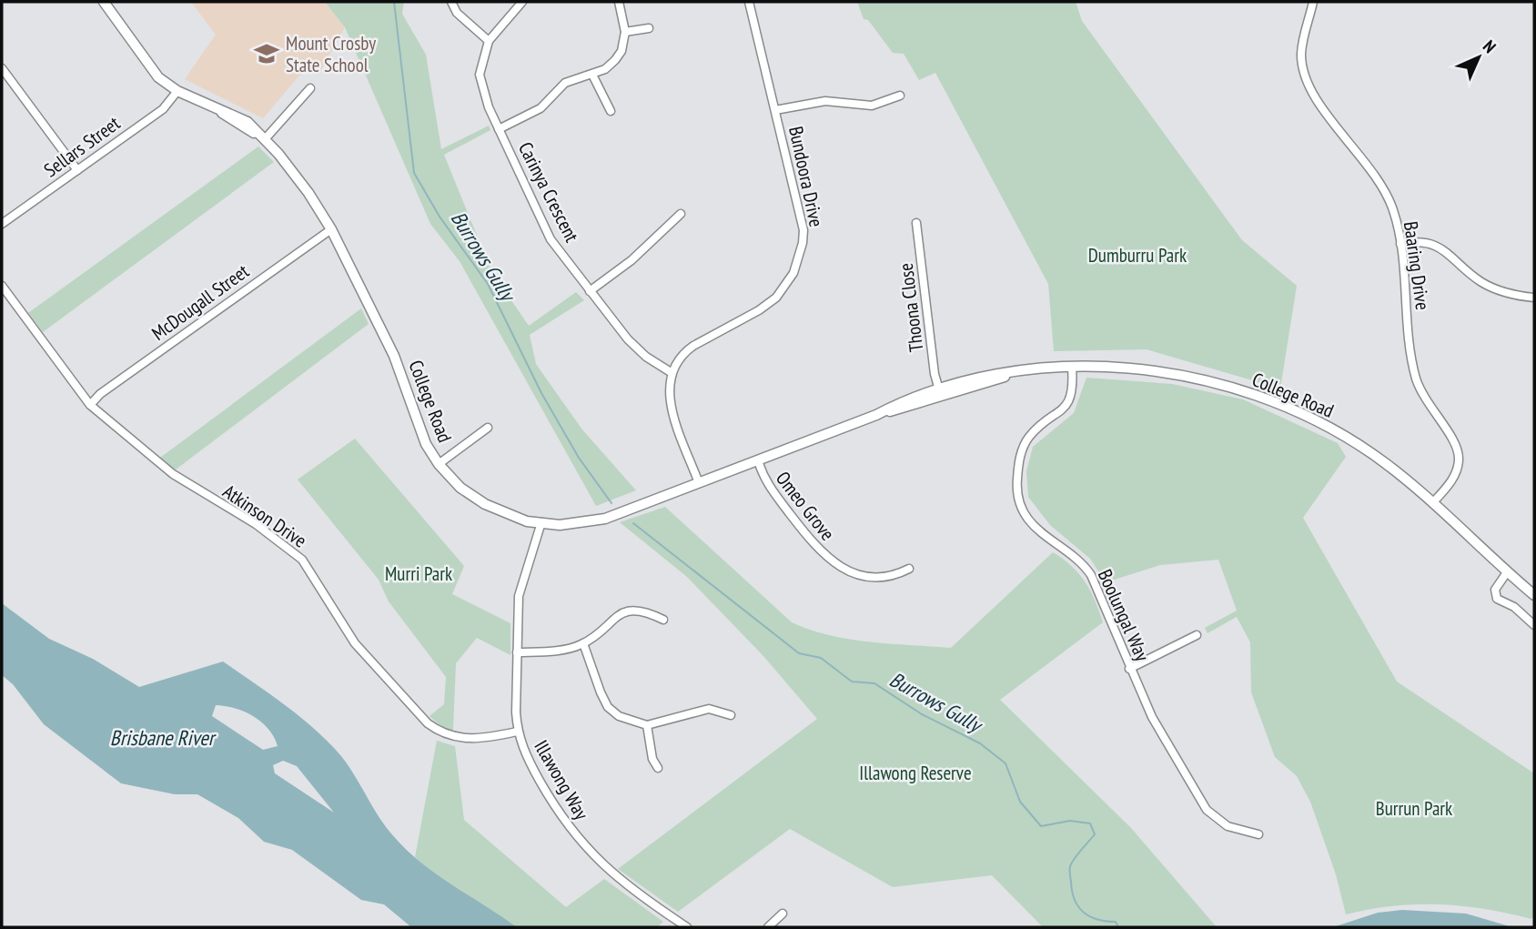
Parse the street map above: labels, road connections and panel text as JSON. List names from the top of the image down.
{
  "streets": {
    "main road": ["College Road"],
    "street": [
      "Sellars Street",
      "Bundoora Drive",
      "Carinya Crescent",
      "Baaring Drive",
      "McDougall Street",
      "Thoona Close",
      "Omeo Grove",
      "Atkinson Drive",
      "Boolungal Way",
      "Illawong Way"
    ]
  },
  "crossings": [
    ["Sellars Street", "College Road"],
    ["Bundoora Drive", "Carinya Crescent"],
    ["Baaring Drive", "College Road"],
    ["McDougall Street", "College Road"],
    ["McDougall Street", "Atkinson Drive"],
    ["Thoona Close", "College Road"],
    ["College Road", "Omeo Grove"],
    ["College Road", "Boolungal Way"],
    ["College Road", "Illawong Way"],
    ["Atkinson Drive", "Illawong Way"]
  ],
  "water": ["Burrows Gully", "Brisbane River"],
  "parks": [
    "Dumburru Park",
    "Murri Park",
    "Illawong Reserve",
    "Burrun Park"
  ],
  "places": {
    "school or university": ["Mount Crosby State School"]
  },
  "north": "top right"
}
